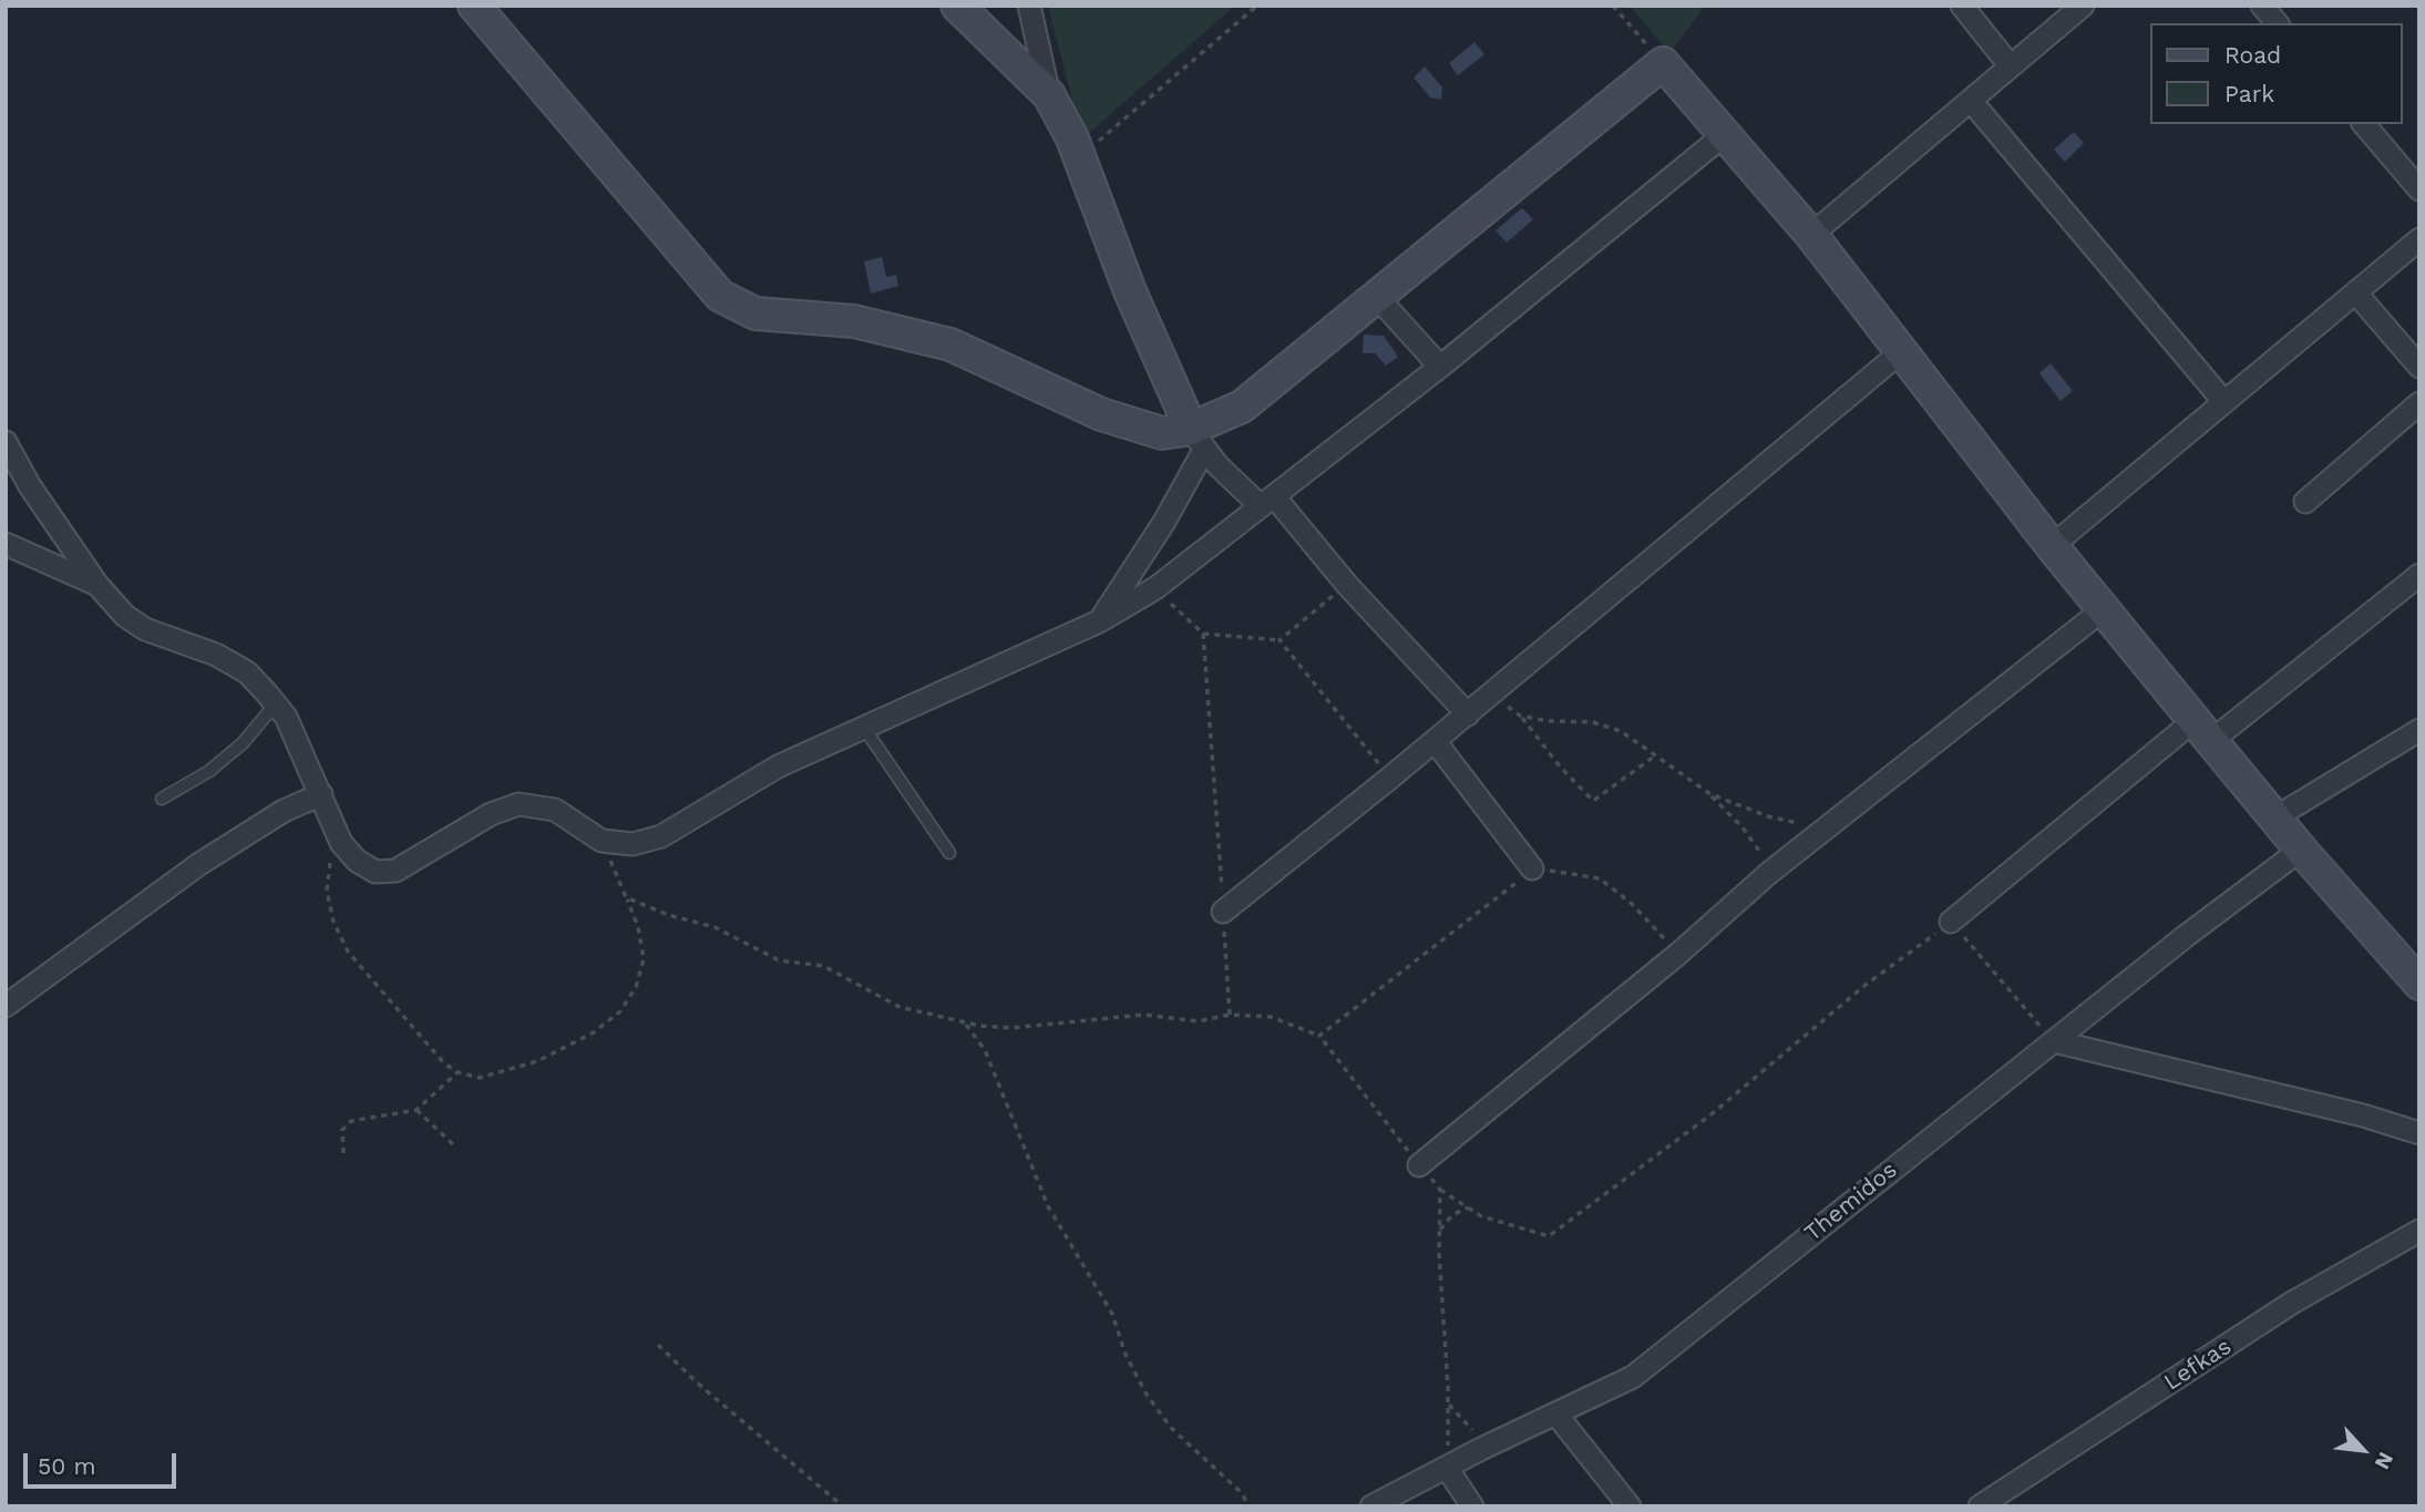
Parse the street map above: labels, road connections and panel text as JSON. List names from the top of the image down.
{
  "streets": {
    "street": ["Themidos", "Lefkas"]
  },
  "legend": ["Road", "Park"],
  "scale_bar": "50 m",
  "north": "bottom right"
}
